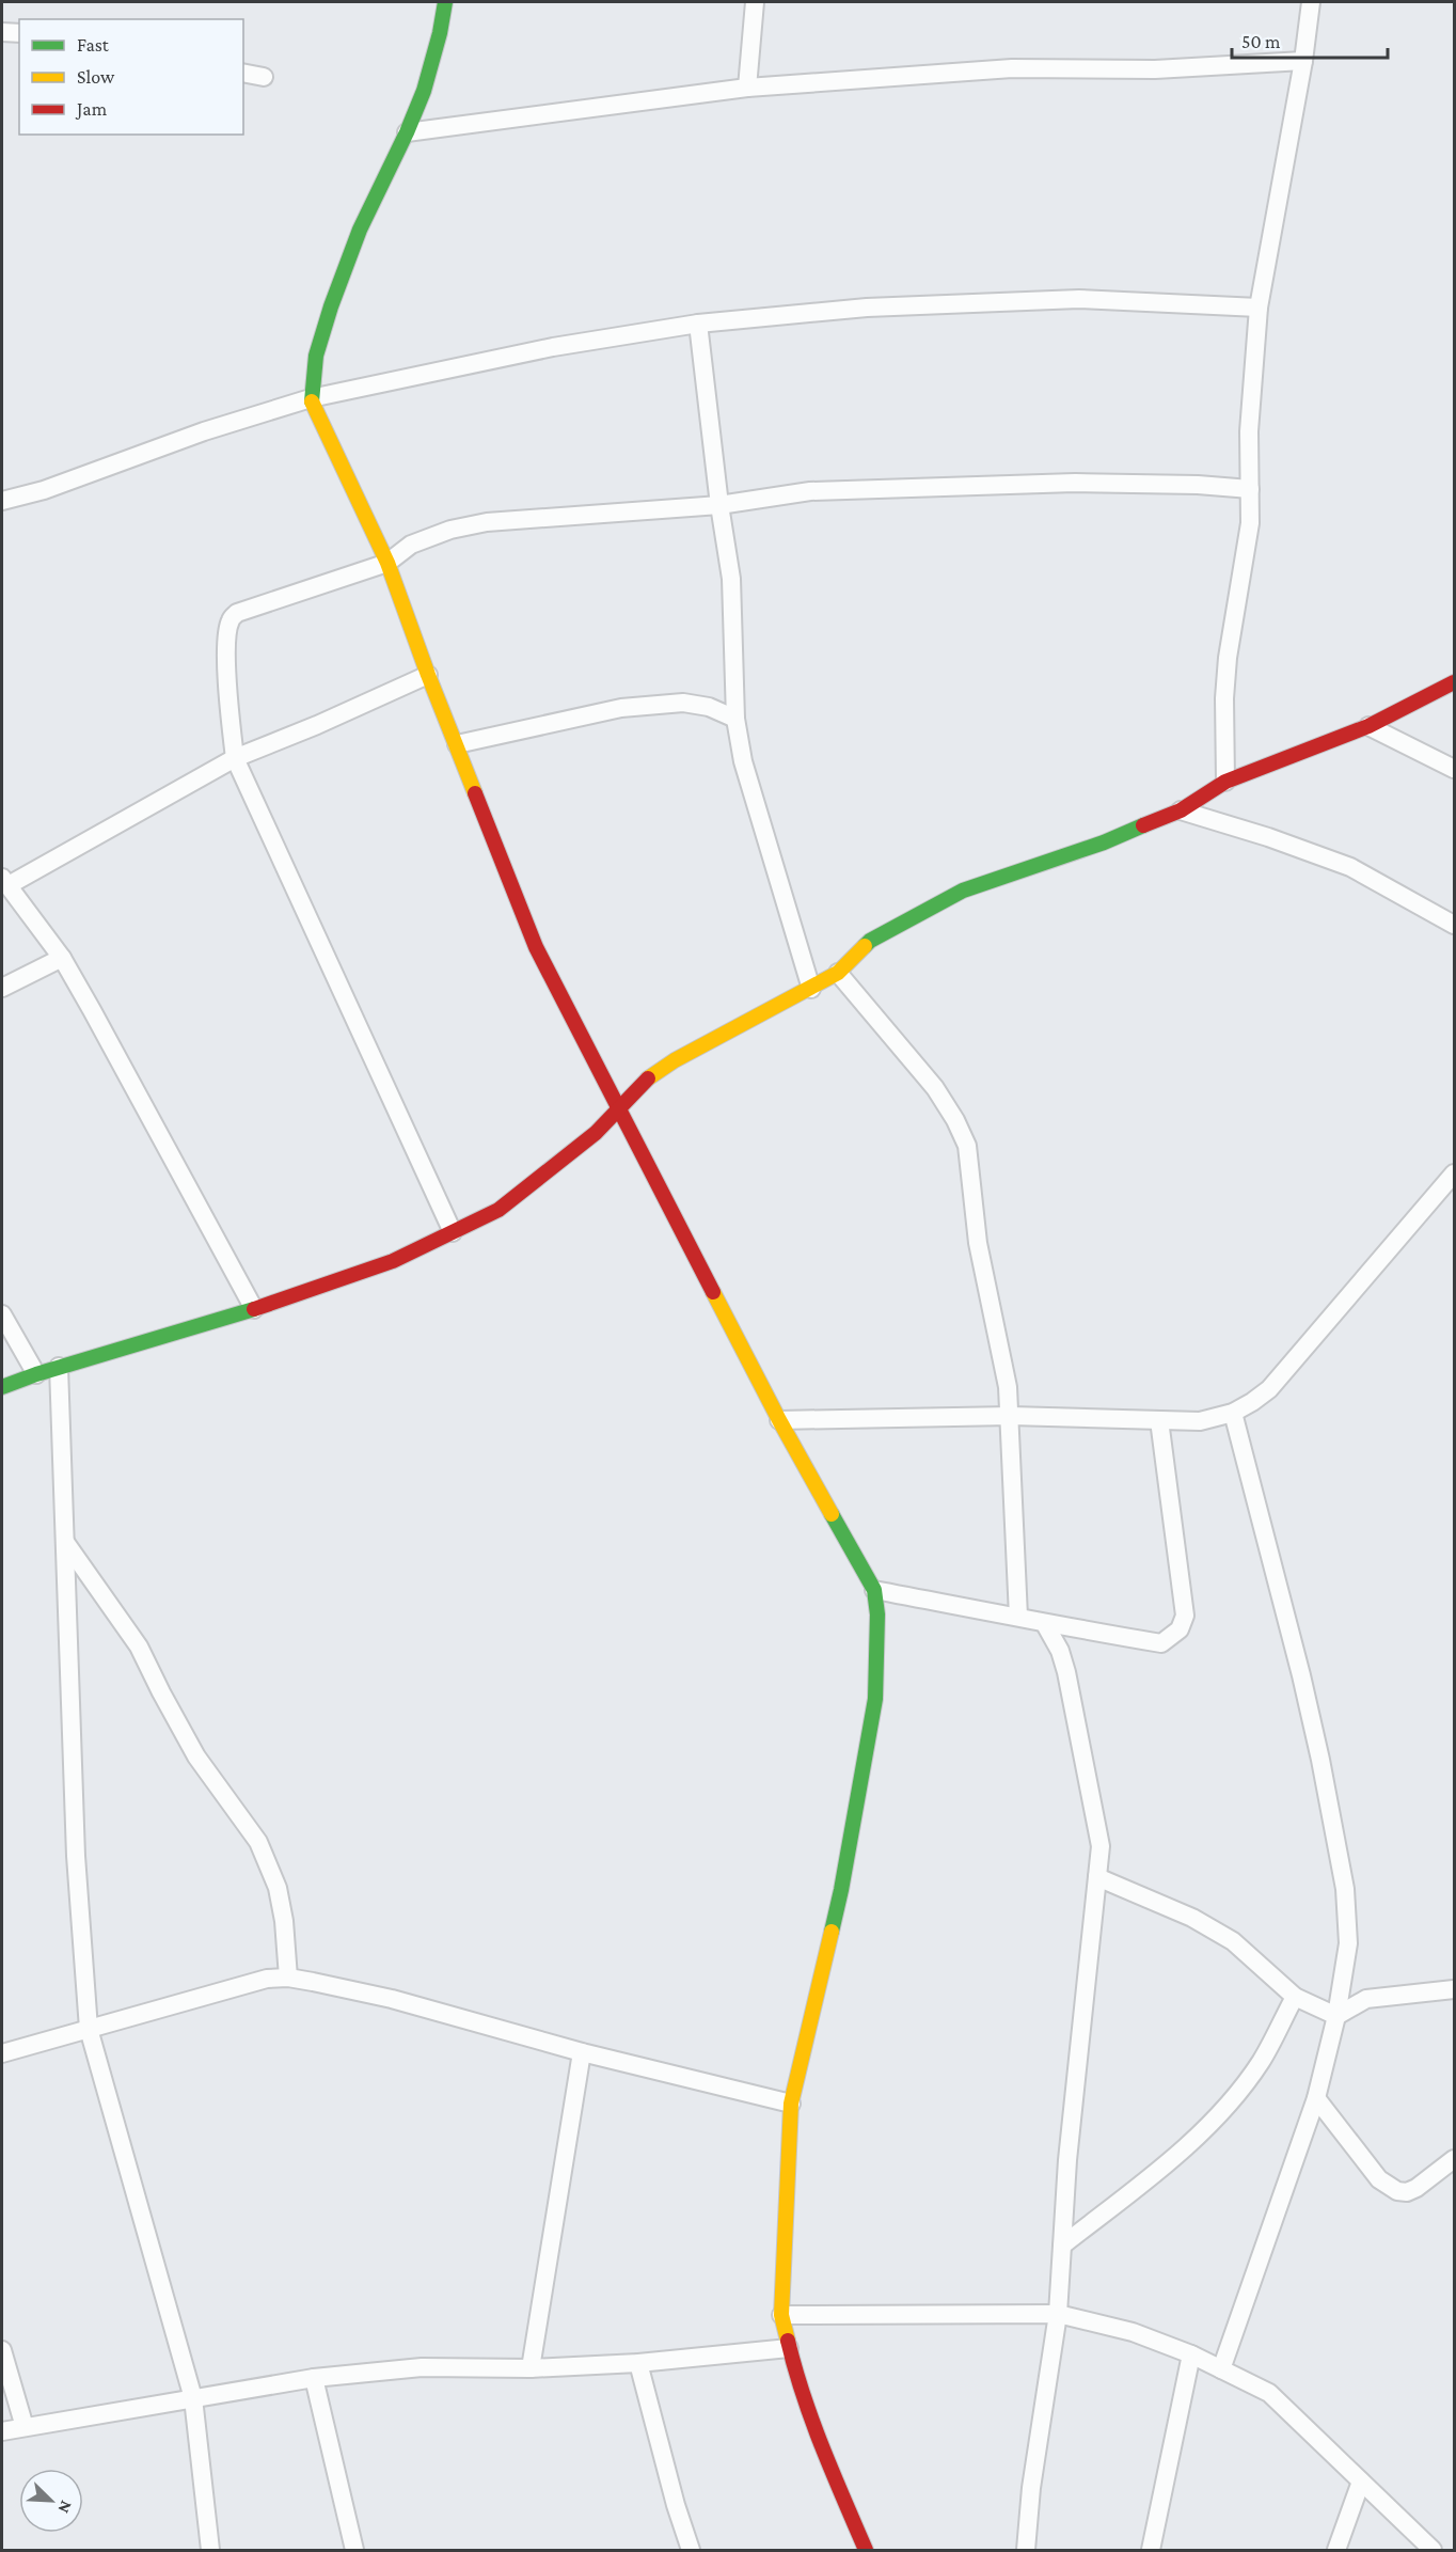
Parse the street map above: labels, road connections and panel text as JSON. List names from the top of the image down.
{
  "legend": ["Fast", "Slow", "Jam"],
  "scale_bar": "50 m",
  "north": "bottom right"
}
